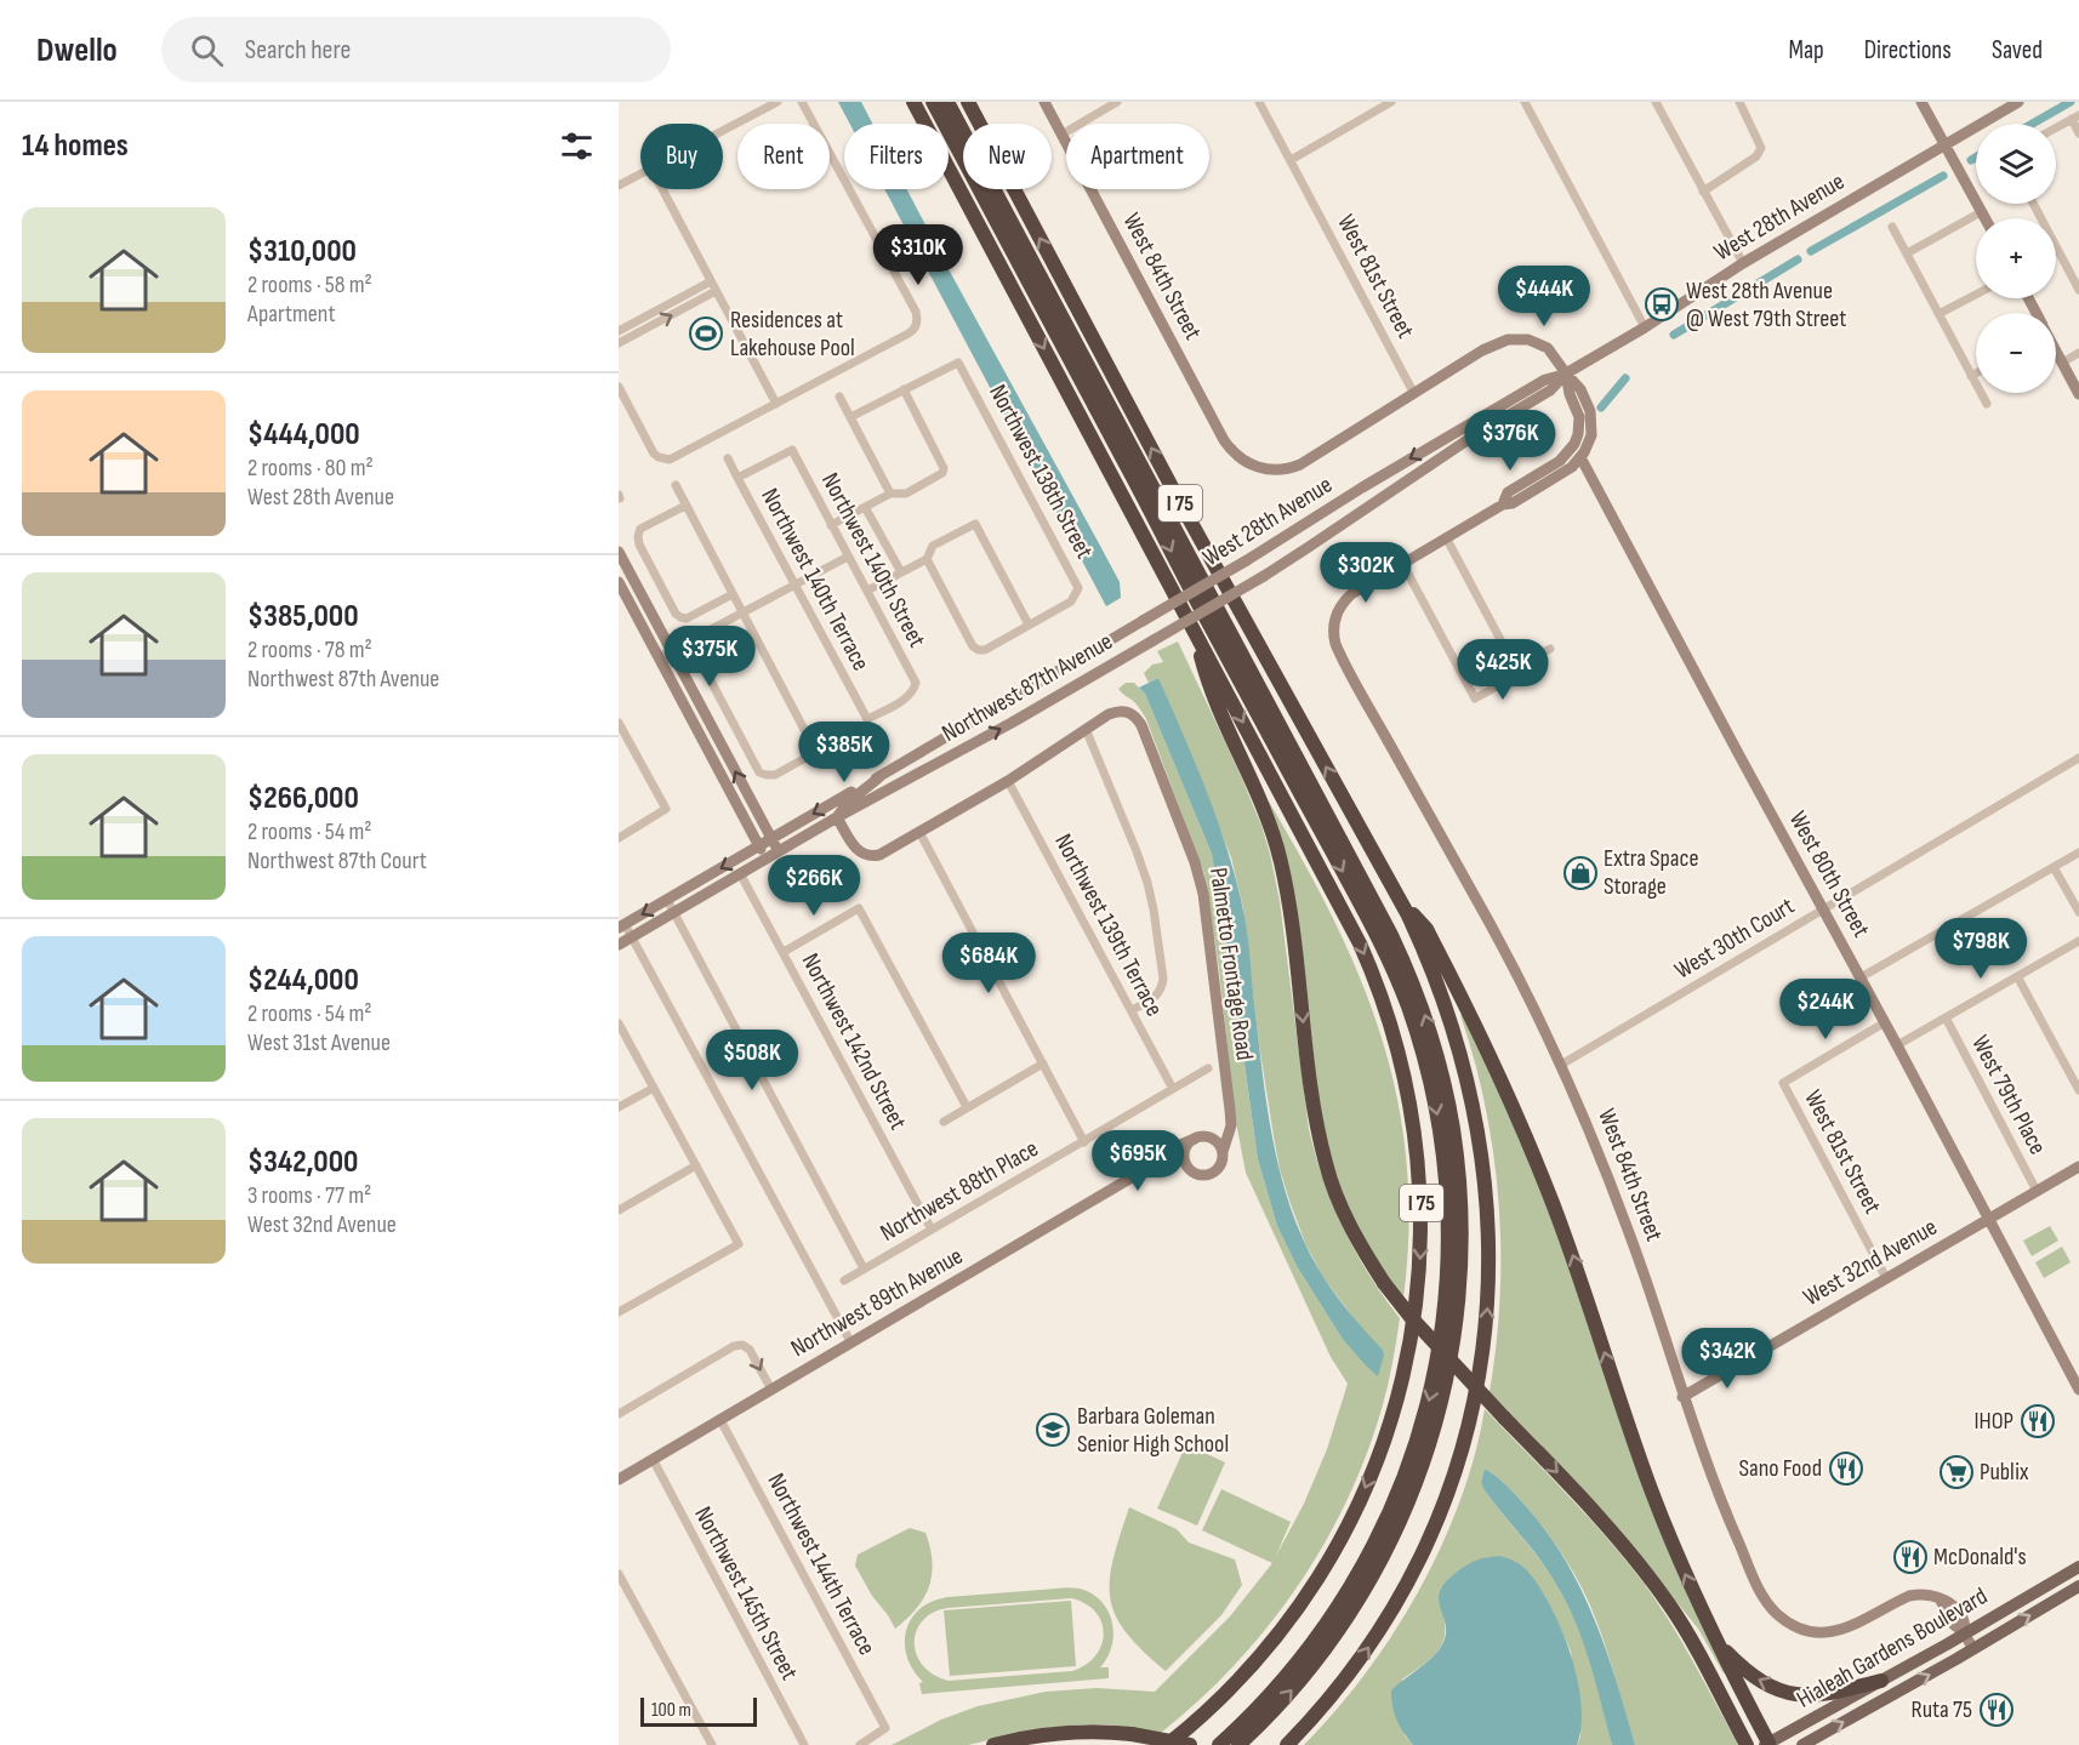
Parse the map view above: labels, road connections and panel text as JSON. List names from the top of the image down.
{
  "streets": {
    "highway": ["I 75"],
    "main road": ["Hialeah Gardens Boulevard"],
    "street": [
      "West 28th Avenue",
      "West 84th Street",
      "West 81st Street",
      "Northwest 138th Street",
      "Northwest 140th Street",
      "Northwest 140th Terrace",
      "Northwest 87th Avenue",
      "West 80th Street",
      "Northwest 139th Terrace",
      "West 30th Court",
      "Palmetto Frontage Road",
      "Northwest 142nd Street",
      "West 79th Place",
      "Northwest 88th Place",
      "West 32nd Avenue",
      "Northwest 89th Avenue",
      "Northwest 144th Terrace",
      "Northwest 145th Street"
    ]
  },
  "crossings": [
    ["West 28th Avenue", "West 84th Street"],
    ["West 28th Avenue", "West 81st Street"],
    ["West 28th Avenue", "Northwest 87th Avenue"],
    ["West 84th Street", "West 30th Court"],
    ["West 84th Street", "West 32nd Avenue"],
    ["West 84th Street", "Hialeah Gardens Boulevard"],
    ["West 81st Street", "West 80th Street"],
    ["West 81st Street", "West 32nd Avenue"],
    ["Northwest 140th Street", "Northwest 140th Terrace"],
    ["Northwest 87th Avenue", "Palmetto Frontage Road"],
    ["Northwest 87th Avenue", "Northwest 142nd Street"],
    ["West 80th Street", "West 30th Court"],
    ["West 80th Street", "West 32nd Avenue"],
    ["Northwest 139th Terrace", "Palmetto Frontage Road"],
    ["Northwest 139th Terrace", "Northwest 88th Place"],
    ["Palmetto Frontage Road", "Northwest 89th Avenue"],
    ["Northwest 142nd Street", "Northwest 88th Place"],
    ["West 79th Place", "West 32nd Avenue"],
    ["Northwest 89th Avenue", "Northwest 144th Terrace"],
    ["Northwest 89th Avenue", "Northwest 145th Street"]
  ],
  "places": {
    "bus stop": ["West 28th Avenue @ West 79th Street"],
    "sports": ["Residences at Lakehouse Pool"],
    "shop": ["Extra Space Storage"],
    "restaurant": [
      "IHOP",
      "Sano Food",
      "McDonald's",
      "Ruta 75"
    ],
    "school or university": ["Barbara Goleman Senior High School"],
    "supermarket": ["Publix"]
  },
  "scale_bar": "100 m",
  "page": {
    "header": "Dwello",
    "search": "Search here",
    "nav": ["Map", "Directions", "Saved"],
    "heading": "14 homes",
    "map_buttons": ["+", "−"],
    "chip": [
      "Buy",
      "Rent",
      "Filters",
      "New",
      "Apartment"
    ],
    "list": [
      {
        "name": "$310,000",
        "note": "2 rooms · 58 m² · Apartment"
      },
      {
        "name": "$444,000",
        "note": "2 rooms · 80 m² · West 28th Avenue"
      },
      {
        "name": "$385,000",
        "note": "2 rooms · 78 m² · Northwest 87th Avenue"
      },
      {
        "name": "$266,000",
        "note": "2 rooms · 54 m² · Northwest 87th Court"
      },
      {
        "name": "$244,000",
        "note": "2 rooms · 54 m² · West 31st Avenue"
      },
      {
        "name": "$342,000",
        "note": "3 rooms · 77 m² · West 32nd Avenue"
      }
    ],
    "price": [
      "$310K",
      "$444K",
      "$376K",
      "$302K",
      "$375K",
      "$425K",
      "$385K",
      "$266K",
      "$798K",
      "$684K",
      "$244K",
      "$508K",
      "$695K",
      "$342K"
    ],
    "scale": "100 m"
  }
}
